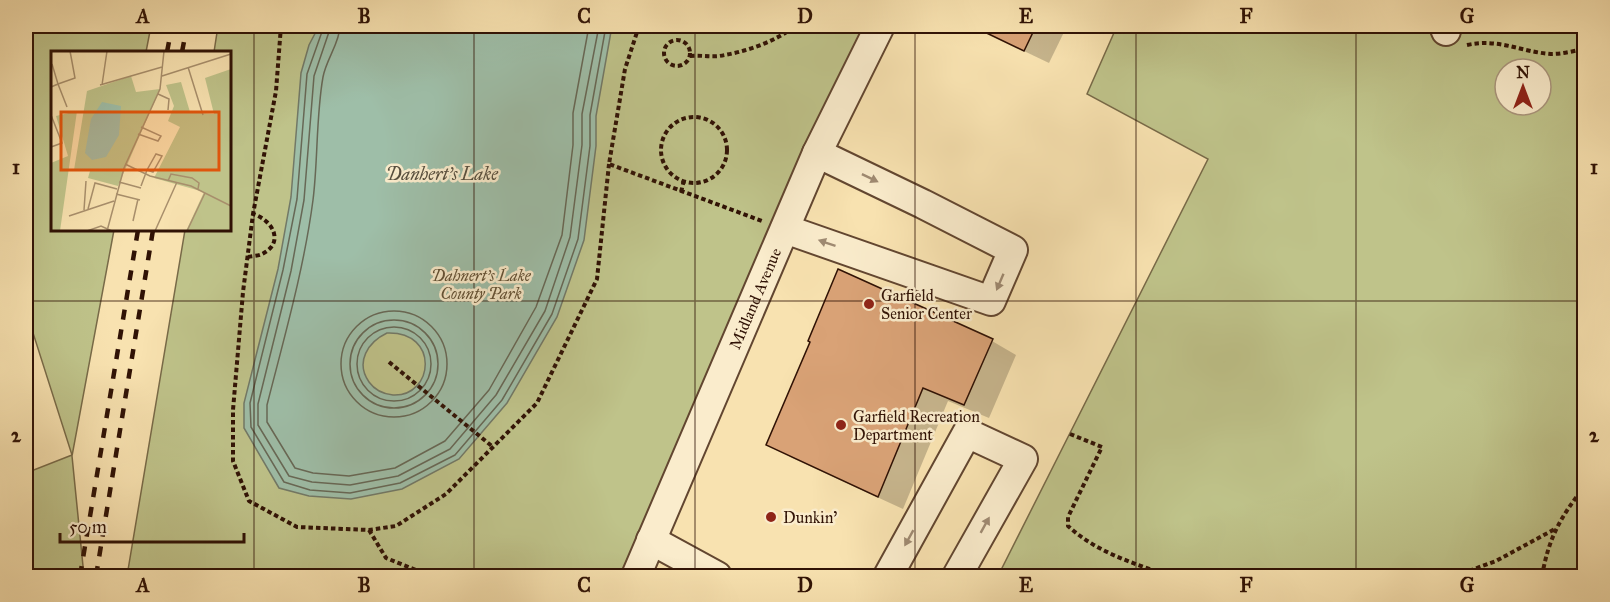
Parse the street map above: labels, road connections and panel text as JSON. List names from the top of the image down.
{
  "streets": {
    "street": ["Midland Avenue"]
  },
  "water": ["Danhert's Lake"],
  "parks": ["Dahnert's Lake County Park"],
  "places": ["Garfield Senior Center", "Garfield Recreation Department", "Dunkin'"],
  "scale_bar": "50 m",
  "north": "top",
  "grid": {
    "columns": [
      "A",
      "B",
      "C",
      "D",
      "E",
      "F",
      "G"
    ],
    "rows": ["1", "2"]
  }
}
